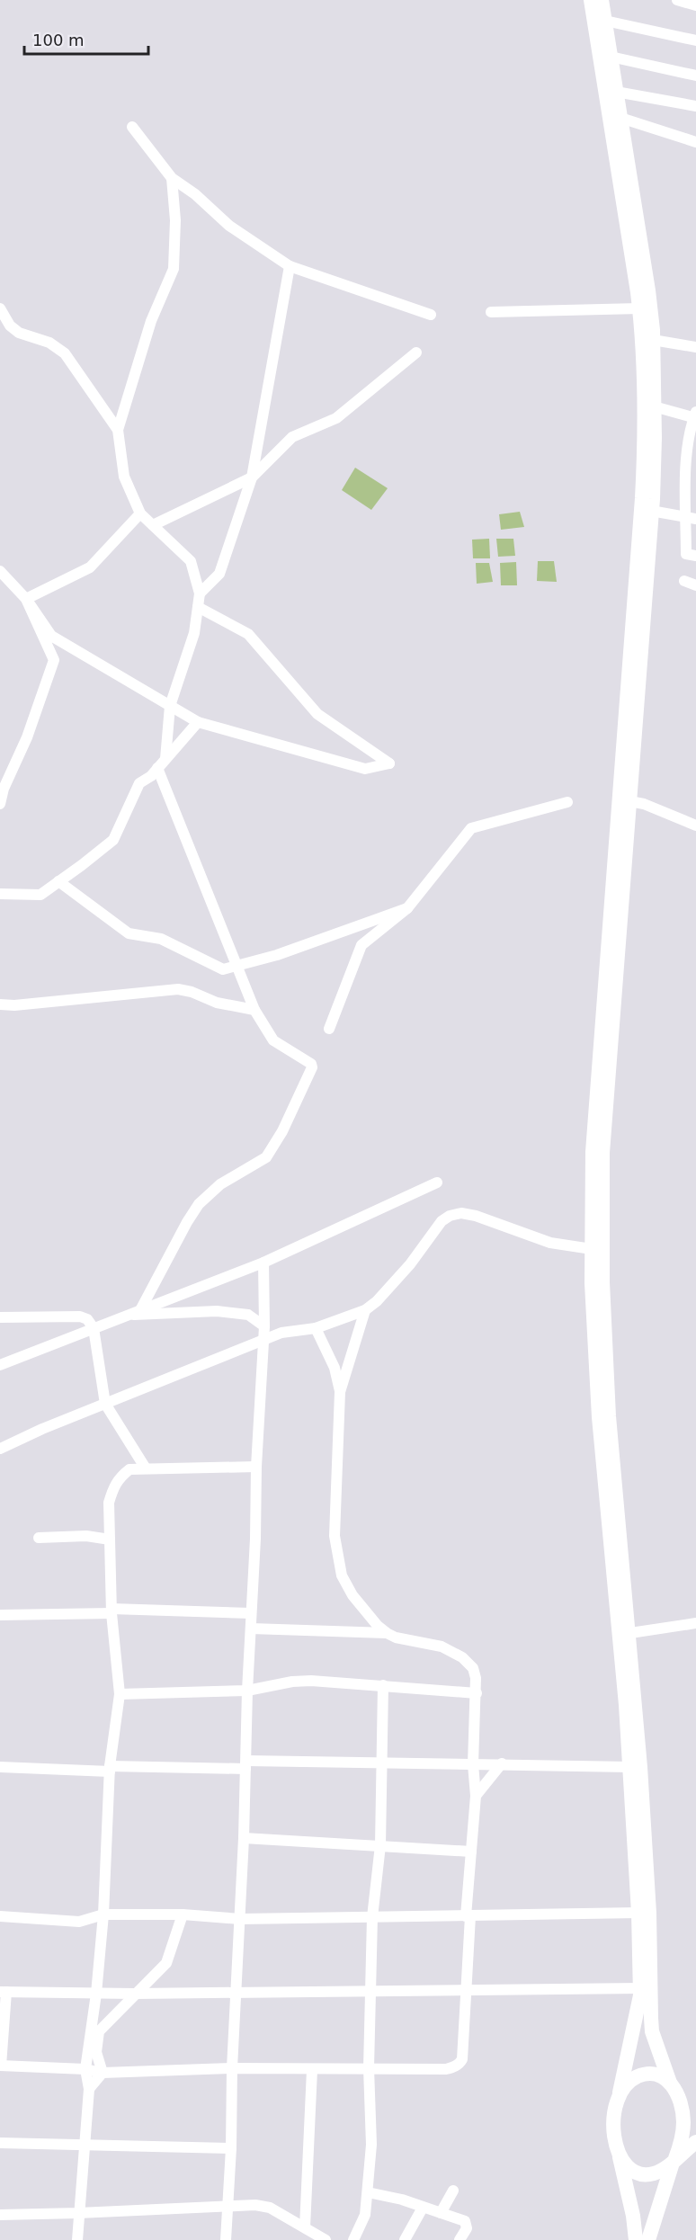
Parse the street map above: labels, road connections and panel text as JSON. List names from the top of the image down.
{
  "scale_bar": "100 m"
}
